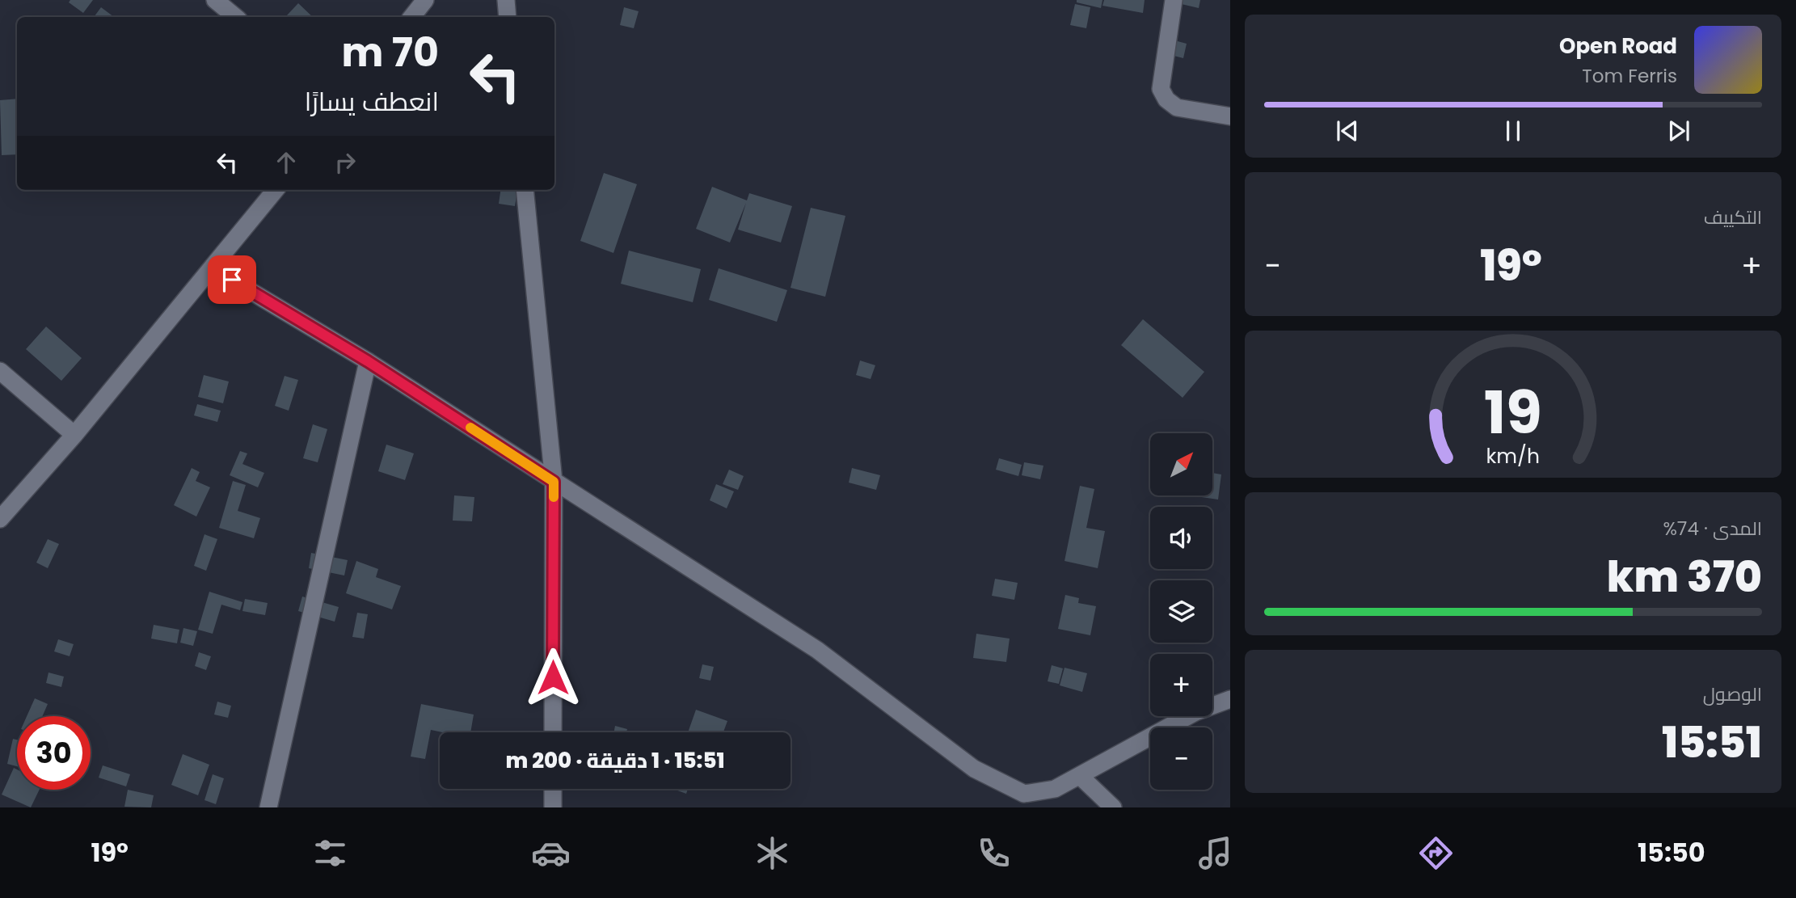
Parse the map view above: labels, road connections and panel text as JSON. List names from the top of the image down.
{
  "north": "top right",
  "page": {
    "turn": ["70 m", "انعطف يسارًا"],
    "song": ["Open Road", "Tom Ferris"],
    "tile": [
      "التكييف",
      ["المدى · 74%", "370 km"],
      ["الوصول", "15:51"]
    ],
    "heat": ["−", "19°", "+"],
    "map_buttons": ["+", "−"],
    "limit": "30",
    "trip": "15:51 · 1 دقيقة · 200 m",
    "tabs": ["15:50", "19°"],
    "gauge": ["19", "km/h"]
  }
}
